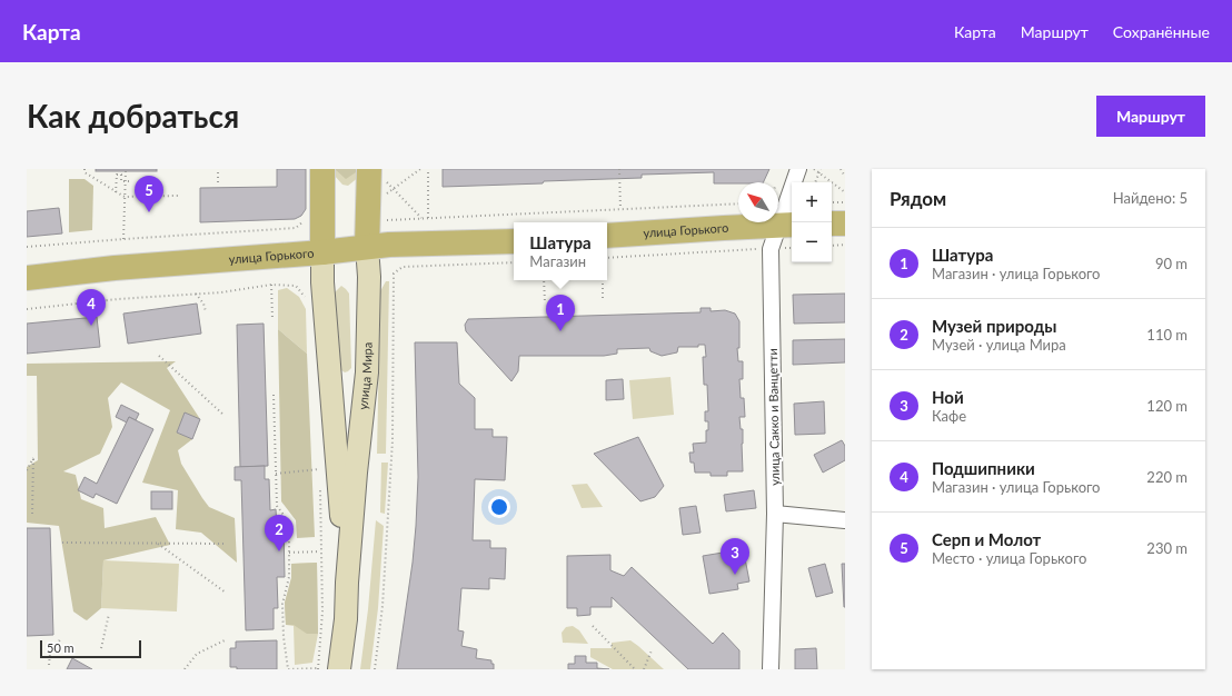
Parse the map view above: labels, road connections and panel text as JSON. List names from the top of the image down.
{
  "streets": {
    "main road": ["улица Горького", "улица Мира"],
    "street": ["улица Сакко и Ванцетти"]
  },
  "crossings": [
    ["улица Горького", "улица Мира"],
    ["улица Горького", "улица Сакко и Ванцетти"]
  ],
  "scale_bar": "50 m",
  "north": "top left",
  "page": {
    "header": "Карта",
    "nav": ["Карта", "Маршрут", "Сохранённые"],
    "buttons": "Маршрут",
    "title": "Как добраться",
    "heading": ["Рядом", "Найдено: 5"],
    "pins": [
      "5",
      "4",
      "1",
      "2",
      "3"
    ],
    "map_buttons": ["+", "−"],
    "popup": ["Шатура", "Магазин"],
    "list": [
      {
        "mark": "1",
        "name": "Шатура",
        "note": "Магазин · улица Горького",
        "value": "90 m"
      },
      {
        "mark": "2",
        "name": "Музей природы",
        "note": "Музей · улица Мира",
        "value": "110 m"
      },
      {
        "mark": "3",
        "name": "Ной",
        "note": "Кафе",
        "value": "120 m"
      },
      {
        "mark": "4",
        "name": "Подшипники",
        "note": "Магазин · улица Горького",
        "value": "220 m"
      },
      {
        "mark": "5",
        "name": "Серп и Молот",
        "note": "Место · улица Горького",
        "value": "230 m"
      }
    ],
    "scale": "50 m"
  }
}
